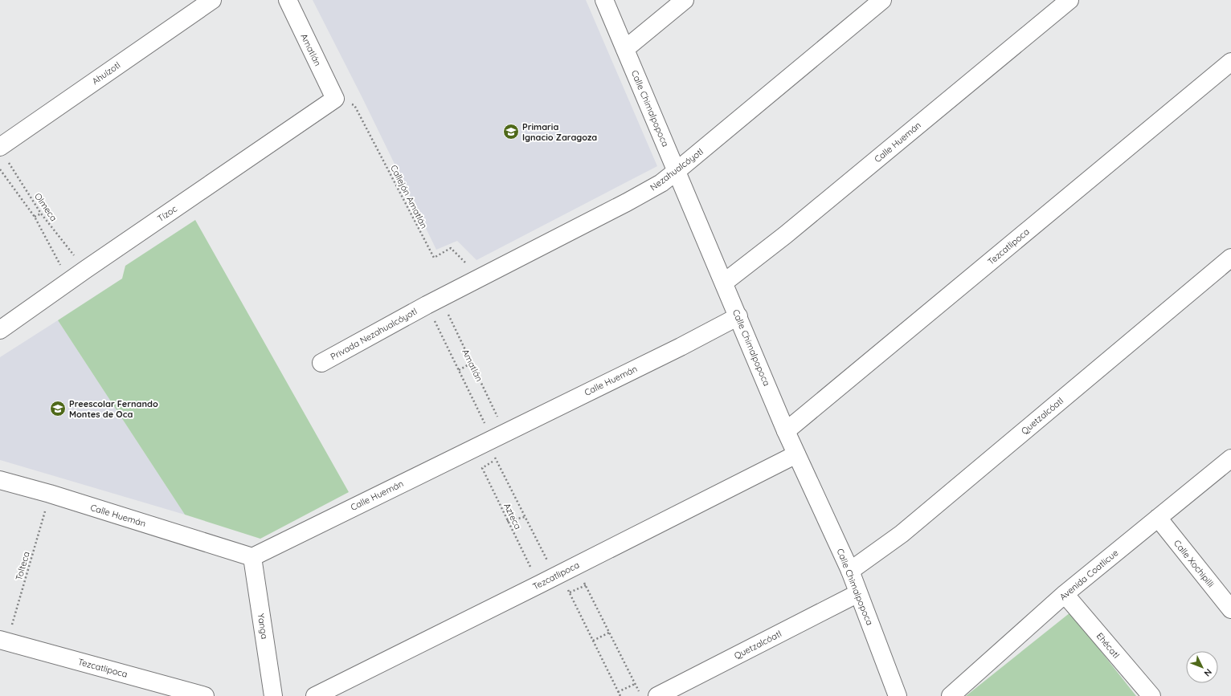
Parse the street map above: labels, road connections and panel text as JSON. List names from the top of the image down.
{
  "streets": {
    "street": [
      "Amatlán",
      "Ahuízotl",
      "Calle Chimalpopoca",
      "Calle Huemán",
      "Nezahualcóyotl",
      "Tízoc",
      "Tezcatlipoca",
      "Privada Nezahualcóyotl",
      "Quetzalcóatl",
      "Calle Xochipilli",
      "Avenida Coatlicue",
      "Yanga",
      "Ehécatl"
    ],
    "path": [
      "Callejón Amatlán",
      "Olmeca",
      "Azteca",
      "Tolteca"
    ]
  },
  "crossings": [
    ["Amatlán", "Calle Huemán"],
    ["Amatlán", "Nezahualcóyotl"],
    ["Amatlán", "Callejón Amatlán"],
    ["Amatlán", "Tízoc"],
    ["Amatlán", "Privada Nezahualcóyotl"],
    ["Amatlán", "Azteca"],
    ["Ahuízotl", "Olmeca"],
    ["Calle Chimalpopoca", "Calle Huemán"],
    ["Calle Chimalpopoca", "Nezahualcóyotl"],
    ["Calle Chimalpopoca", "Tezcatlipoca"],
    ["Calle Chimalpopoca", "Quetzalcóatl"],
    ["Calle Huemán", "Azteca"],
    ["Calle Huemán", "Tolteca"],
    ["Calle Huemán", "Yanga"],
    ["Nezahualcóyotl", "Callejón Amatlán"],
    ["Nezahualcóyotl", "Privada Nezahualcóyotl"],
    ["Callejón Amatlán", "Tízoc"],
    ["Olmeca", "Tízoc"],
    ["Tezcatlipoca", "Azteca"],
    ["Tezcatlipoca", "Tolteca"],
    ["Calle Xochipilli", "Avenida Coatlicue"],
    ["Avenida Coatlicue", "Ehécatl"]
  ],
  "places": {
    "school or university": ["Primaria Ignacio Zaragoza", "Preescolar Fernando Montes de Oca"]
  },
  "north": "bottom right"
}
